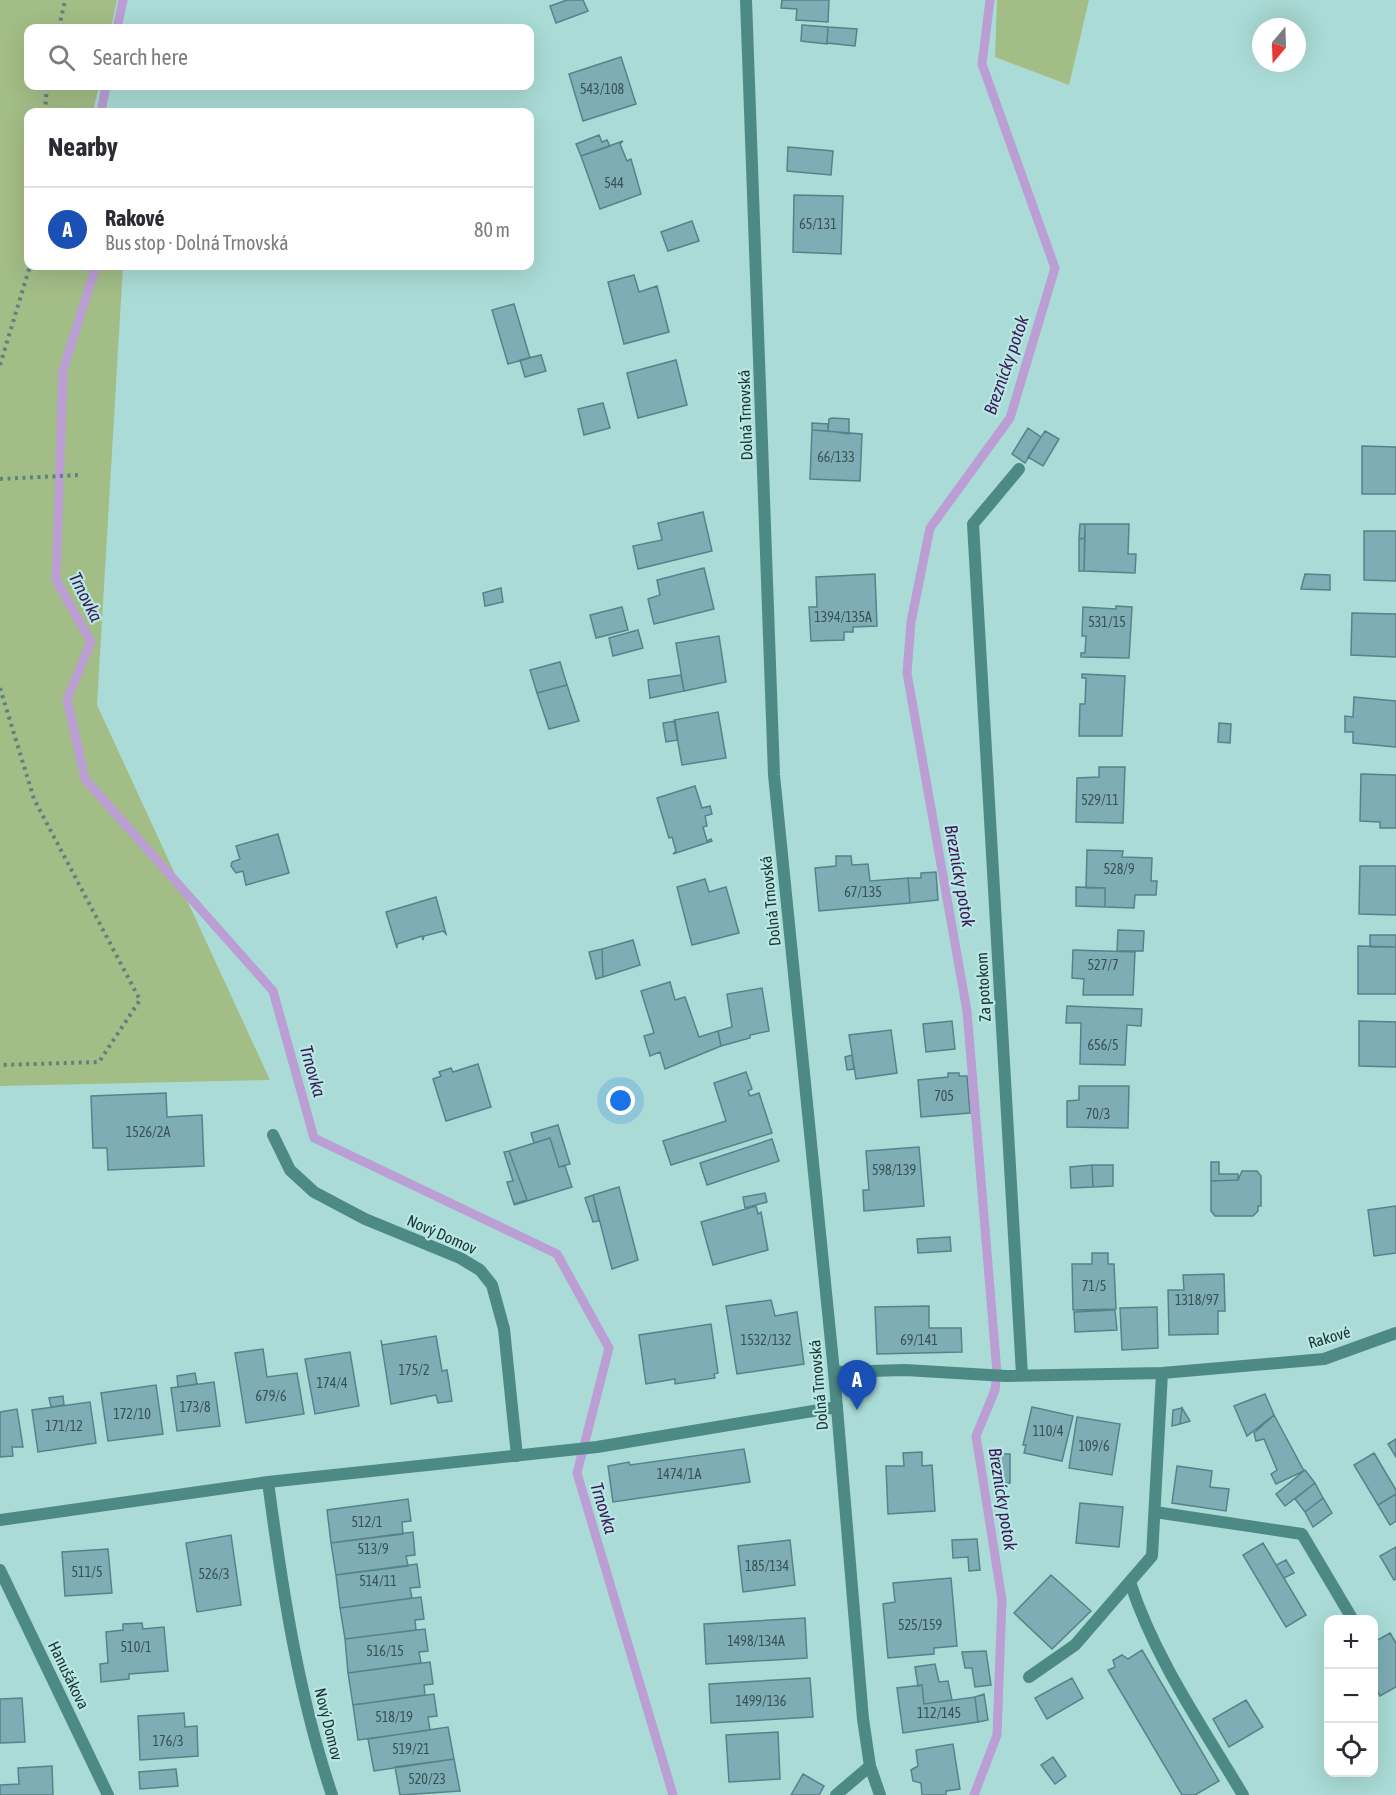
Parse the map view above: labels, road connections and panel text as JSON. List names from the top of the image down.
{
  "streets": {
    "street": [
      "Dolná Trnovská",
      "Za potokom",
      "Nový Domov",
      "Rakové",
      "Hanušákova"
    ]
  },
  "crossings": [
    ["Dolná Trnovská", "Rakové"],
    ["Za potokom", "Rakové"]
  ],
  "water": ["Breznícky potok", "Trnovka"],
  "house_numbers": [
    "543/108",
    "544",
    "65/131",
    "66/133",
    "1394/135A",
    "531/15",
    "529/11",
    "528/9",
    "67/135",
    "527/7",
    "656/5",
    "705",
    "70/3",
    "1526/2A",
    "598/139",
    "71/5",
    "1318/97",
    "1532/132",
    "69/141",
    "175/2",
    "174/4",
    "679/6",
    "173/8",
    "172/10",
    "171/12",
    "110/4",
    "109/6",
    "1474/1A",
    "512/1",
    "513/9",
    "185/134",
    "511/5",
    "526/3",
    "514/11",
    "525/159",
    "1498/134A",
    "510/1",
    "516/15",
    "1499/136",
    "112/145",
    "518/19",
    "176/3",
    "519/21",
    "520/23"
  ],
  "north": "bottom",
  "page": {
    "search": "Search here",
    "heading": "Nearby",
    "list": [
      {
        "mark": "A",
        "name": "Rakové",
        "note": "Bus stop · Dolná Trnovská",
        "value": "80 m"
      }
    ],
    "pins": "A",
    "map_buttons": ["+", "−"]
  }
}
